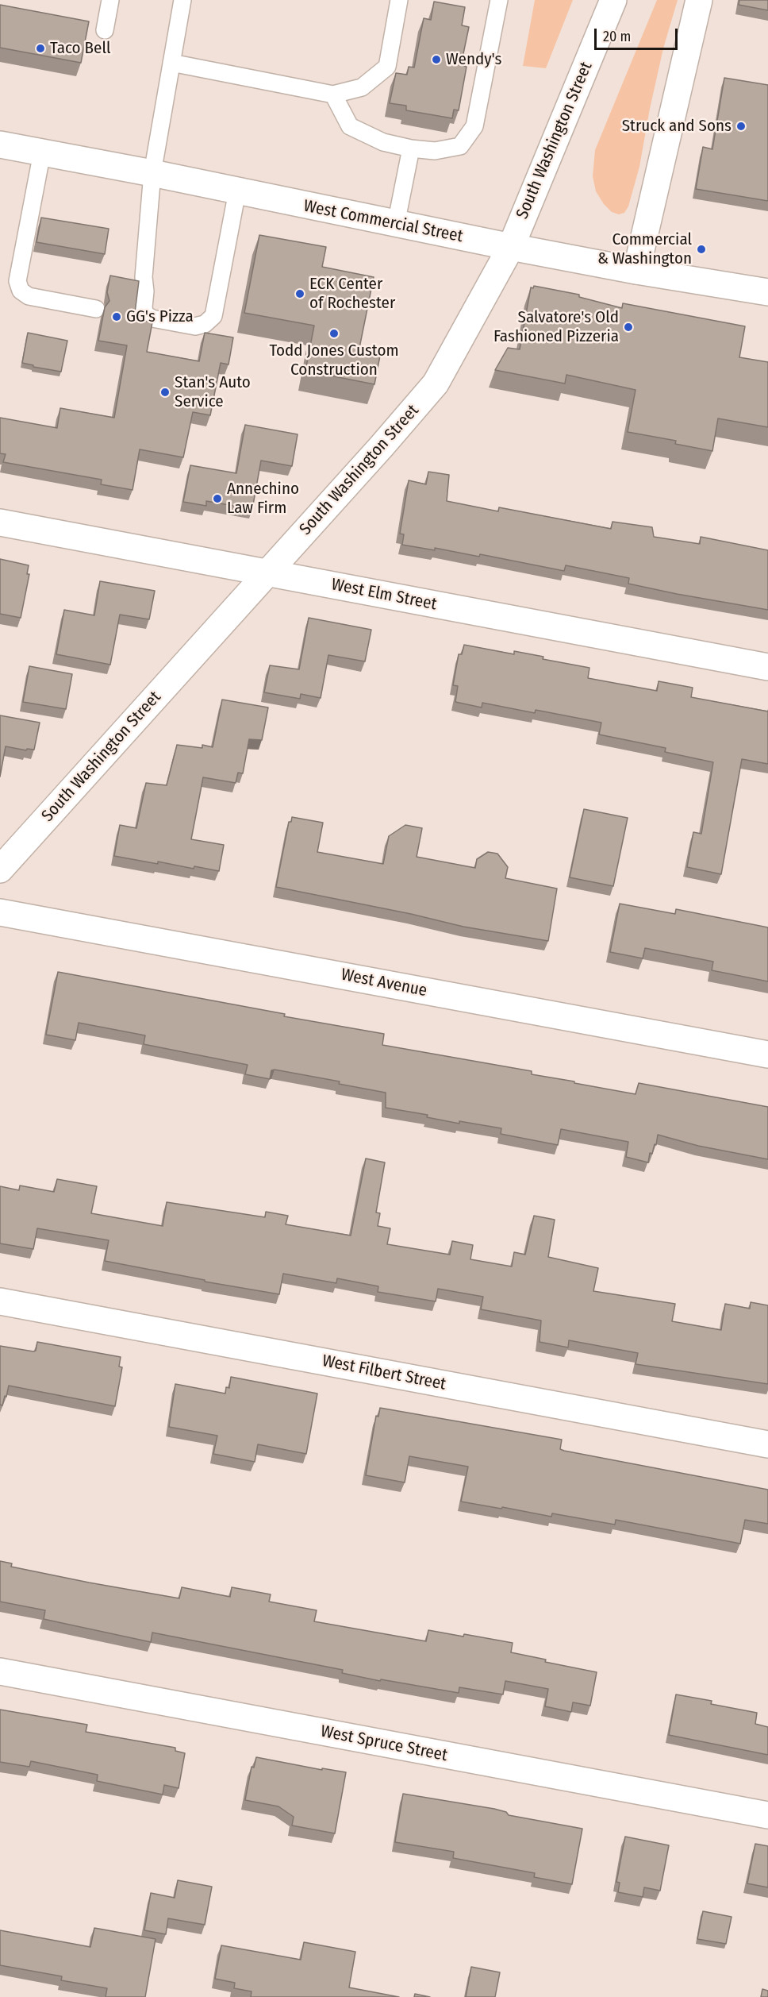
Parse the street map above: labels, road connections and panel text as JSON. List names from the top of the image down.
{
  "streets": {
    "street": [
      "South Washington Street",
      "West Commercial Street",
      "West Elm Street",
      "West Avenue",
      "West Filbert Street",
      "West Spruce Street"
    ]
  },
  "crossings": [
    ["South Washington Street", "West Commercial Street"],
    ["South Washington Street", "West Elm Street"]
  ],
  "places": [
    "Taco Bell",
    "Wendy's",
    "Struck and Sons",
    "Commercial & Washington",
    "ECK Center of Rochester",
    "GG's Pizza",
    "Salvatore's Old Fashioned Pizzeria",
    "Todd Jones Custom Construction",
    "Stan's Auto Service",
    "Annechino Law Firm"
  ],
  "scale_bar": "20 m"
}
